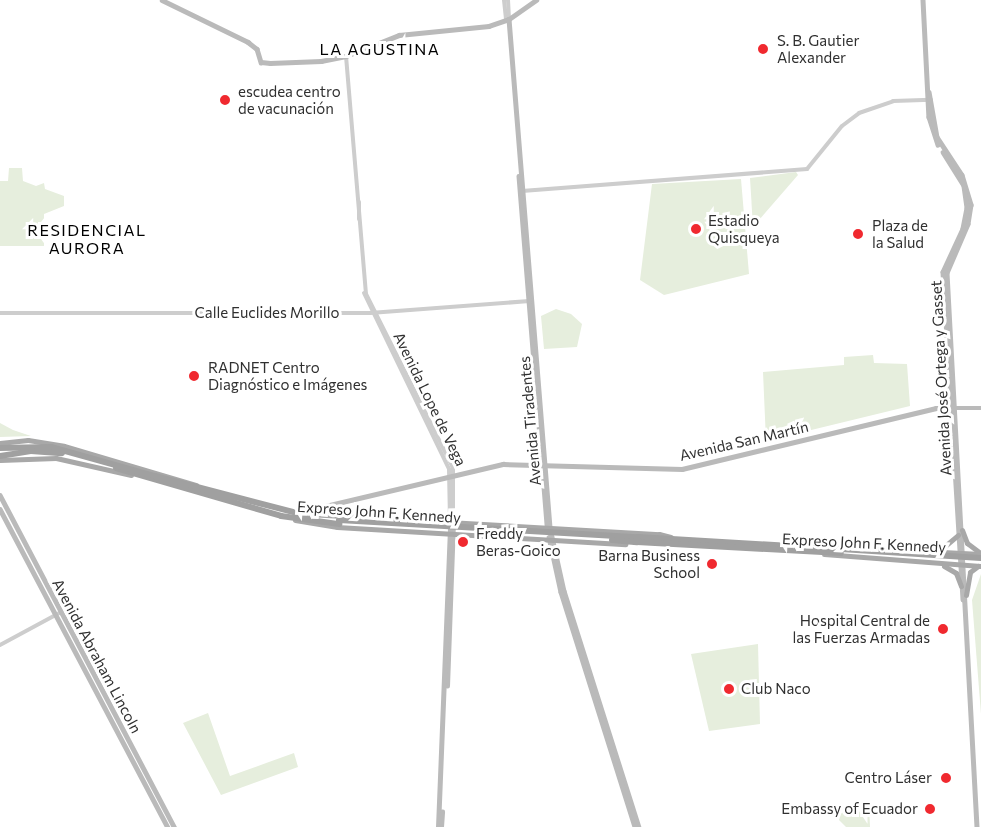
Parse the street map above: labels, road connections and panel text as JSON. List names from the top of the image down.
{
  "streets": {
    "highway": ["Expreso John F. Kennedy"],
    "main road": [
      "Avenida José Ortega y Gasset",
      "Avenida Lope de Vega",
      "Avenida Tiradentes",
      "Avenida San Martín",
      "Avenida Abraham Lincoln"
    ],
    "street": ["Calle Euclides Morillo"]
  },
  "crossings": [
    ["Calle Euclides Morillo", "Avenida Lope de Vega"],
    ["Calle Euclides Morillo", "Avenida Tiradentes"],
    ["Avenida José Ortega y Gasset", "Avenida San Martín"],
    ["Avenida Lope de Vega", "Avenida San Martín"],
    ["Avenida Tiradentes", "Avenida San Martín"]
  ],
  "districts": ["LA AGUSTINA", "RESIDENCIAL AURORA"],
  "places": [
    "S. B. Gautier Alexander",
    "escudea centro de vacunación",
    "Estadio Quisqueya",
    "Plaza de la Salud",
    "RADNET Centro Diagnóstico e Imágenes",
    "Freddy Beras-Goico",
    "Barna Business School",
    "Hospital Central de las Fuerzas Armadas",
    "Club Naco",
    "Centro Láser",
    "Embassy of Ecuador"
  ]
}
